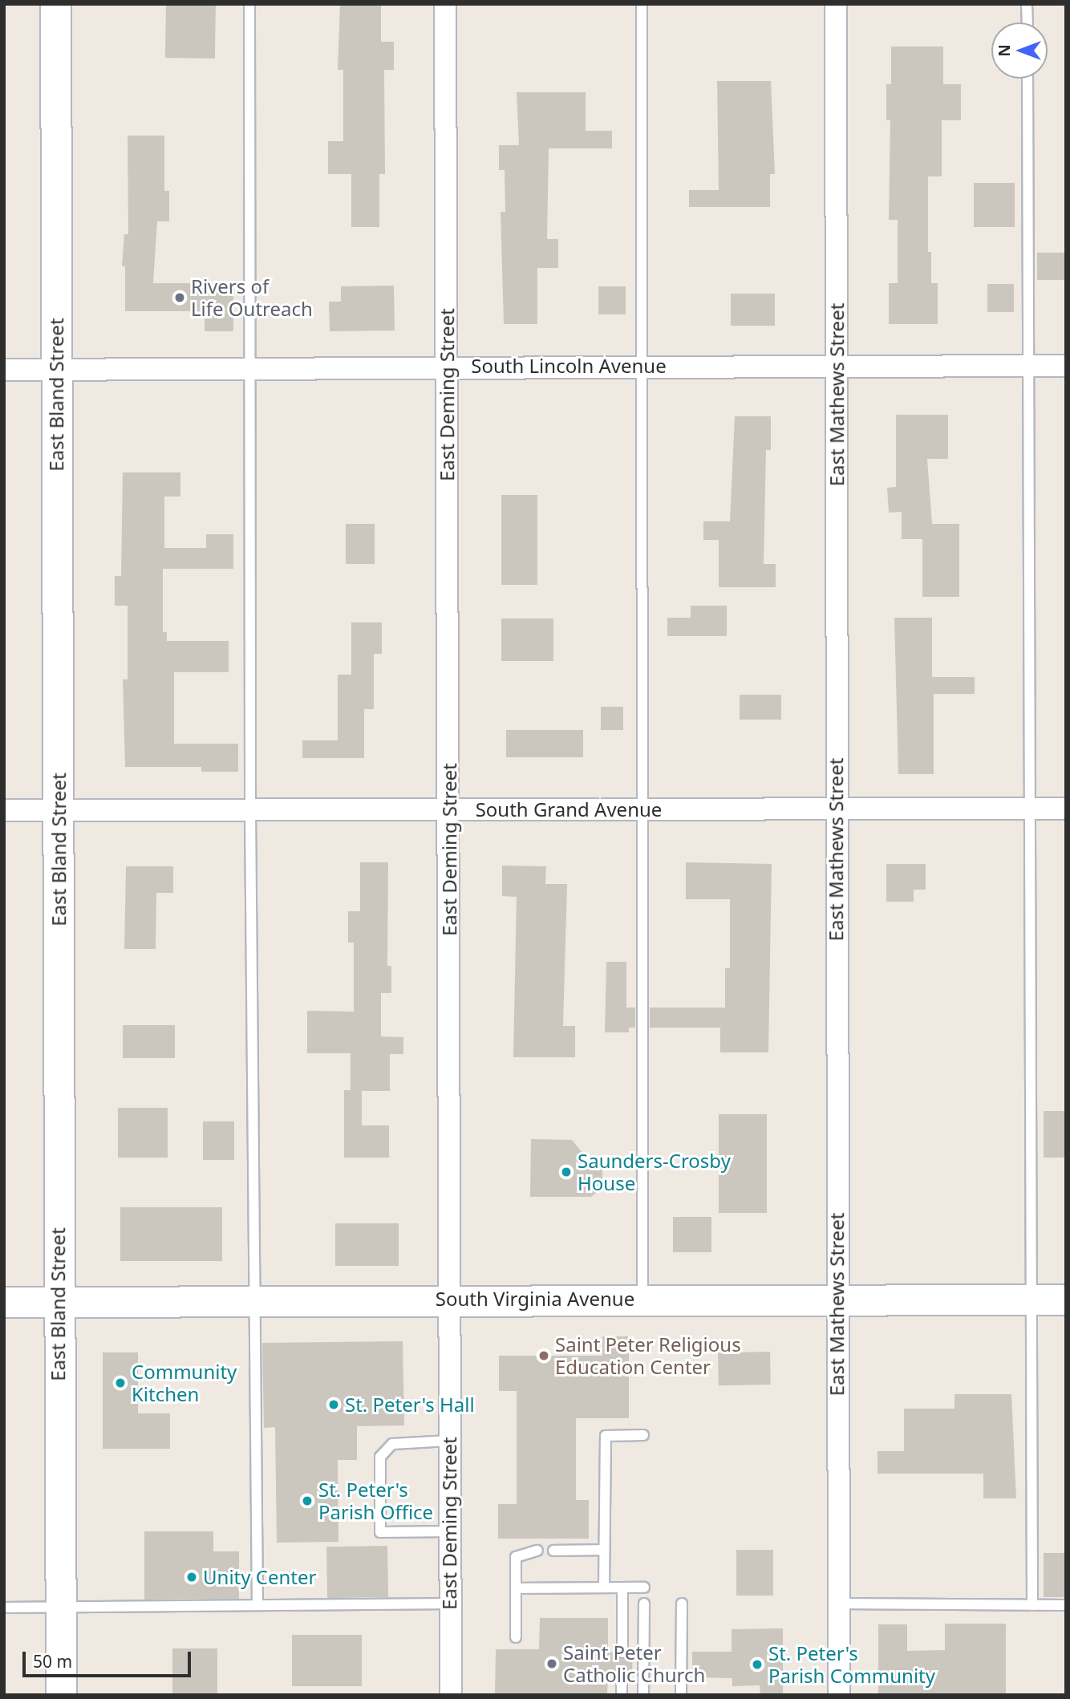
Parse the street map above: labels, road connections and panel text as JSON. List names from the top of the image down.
{
  "streets": {
    "street": [
      "South Lincoln Avenue",
      "East Bland Street",
      "East Deming Street",
      "East Mathews Street",
      "South Grand Avenue",
      "South Virginia Avenue"
    ]
  },
  "crossings": [
    ["South Lincoln Avenue", "East Bland Street"],
    ["South Lincoln Avenue", "East Deming Street"],
    ["South Lincoln Avenue", "East Mathews Street"],
    ["East Bland Street", "South Grand Avenue"],
    ["East Bland Street", "South Virginia Avenue"],
    ["East Deming Street", "South Grand Avenue"],
    ["East Deming Street", "South Virginia Avenue"],
    ["East Mathews Street", "South Grand Avenue"],
    ["East Mathews Street", "South Virginia Avenue"]
  ],
  "places": [
    "Rivers of Life Outreach",
    "Saunders-Crosby House",
    "Saint Peter Religious Education Center",
    "Community Kitchen",
    "St. Peter's Hall",
    "St. Peter's Parish Office",
    "Unity Center",
    "Saint Peter Catholic Church",
    "St. Peter's Parish Community"
  ],
  "scale_bar": "50 m",
  "north": "left"
}
